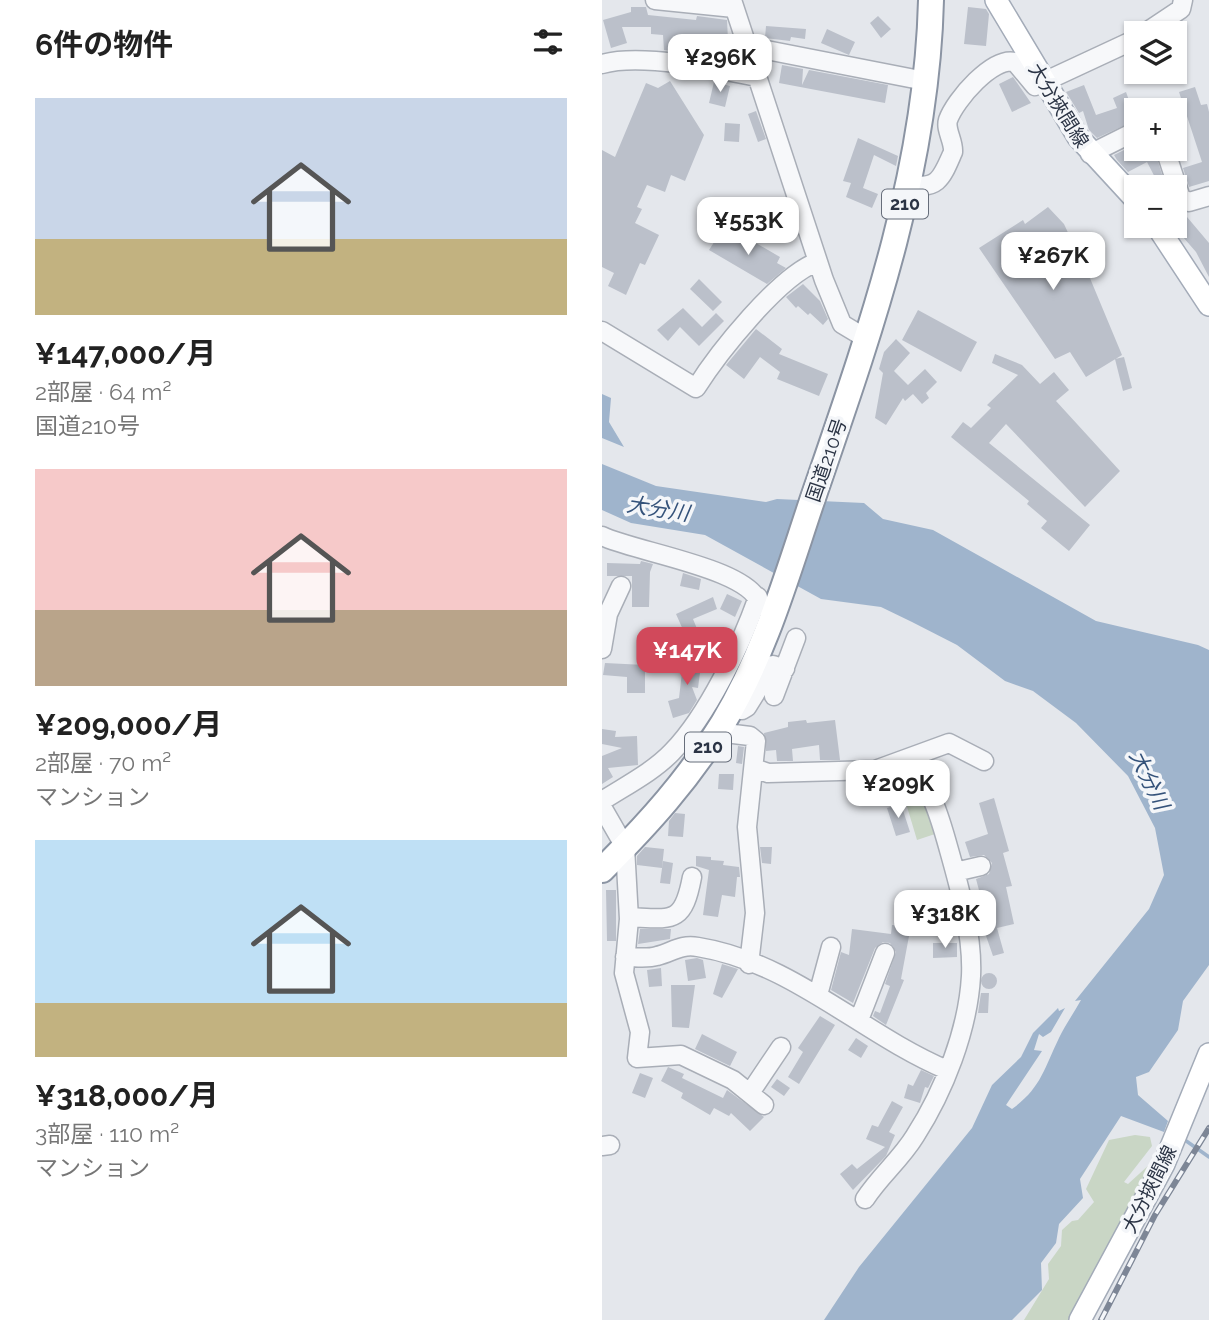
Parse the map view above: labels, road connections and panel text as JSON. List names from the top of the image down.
{
  "streets": {
    "highway": ["210", "国道210号"],
    "main road": ["大分挾間線"]
  },
  "water": ["大分川"],
  "page": {
    "heading": "6件の物件",
    "map_buttons": ["+", "−"],
    "price": [
      "¥296K",
      "¥553K",
      "¥267K",
      "¥147K",
      "¥209K",
      "¥318K"
    ],
    "list": [
      {
        "name": "¥147,000/月",
        "note": "2部屋 · 64 m² · 国道210号"
      },
      {
        "name": "¥209,000/月",
        "note": "2部屋 · 70 m² · マンション"
      },
      {
        "name": "¥318,000/月",
        "note": "3部屋 · 110 m² · マンション"
      }
    ]
  }
}
